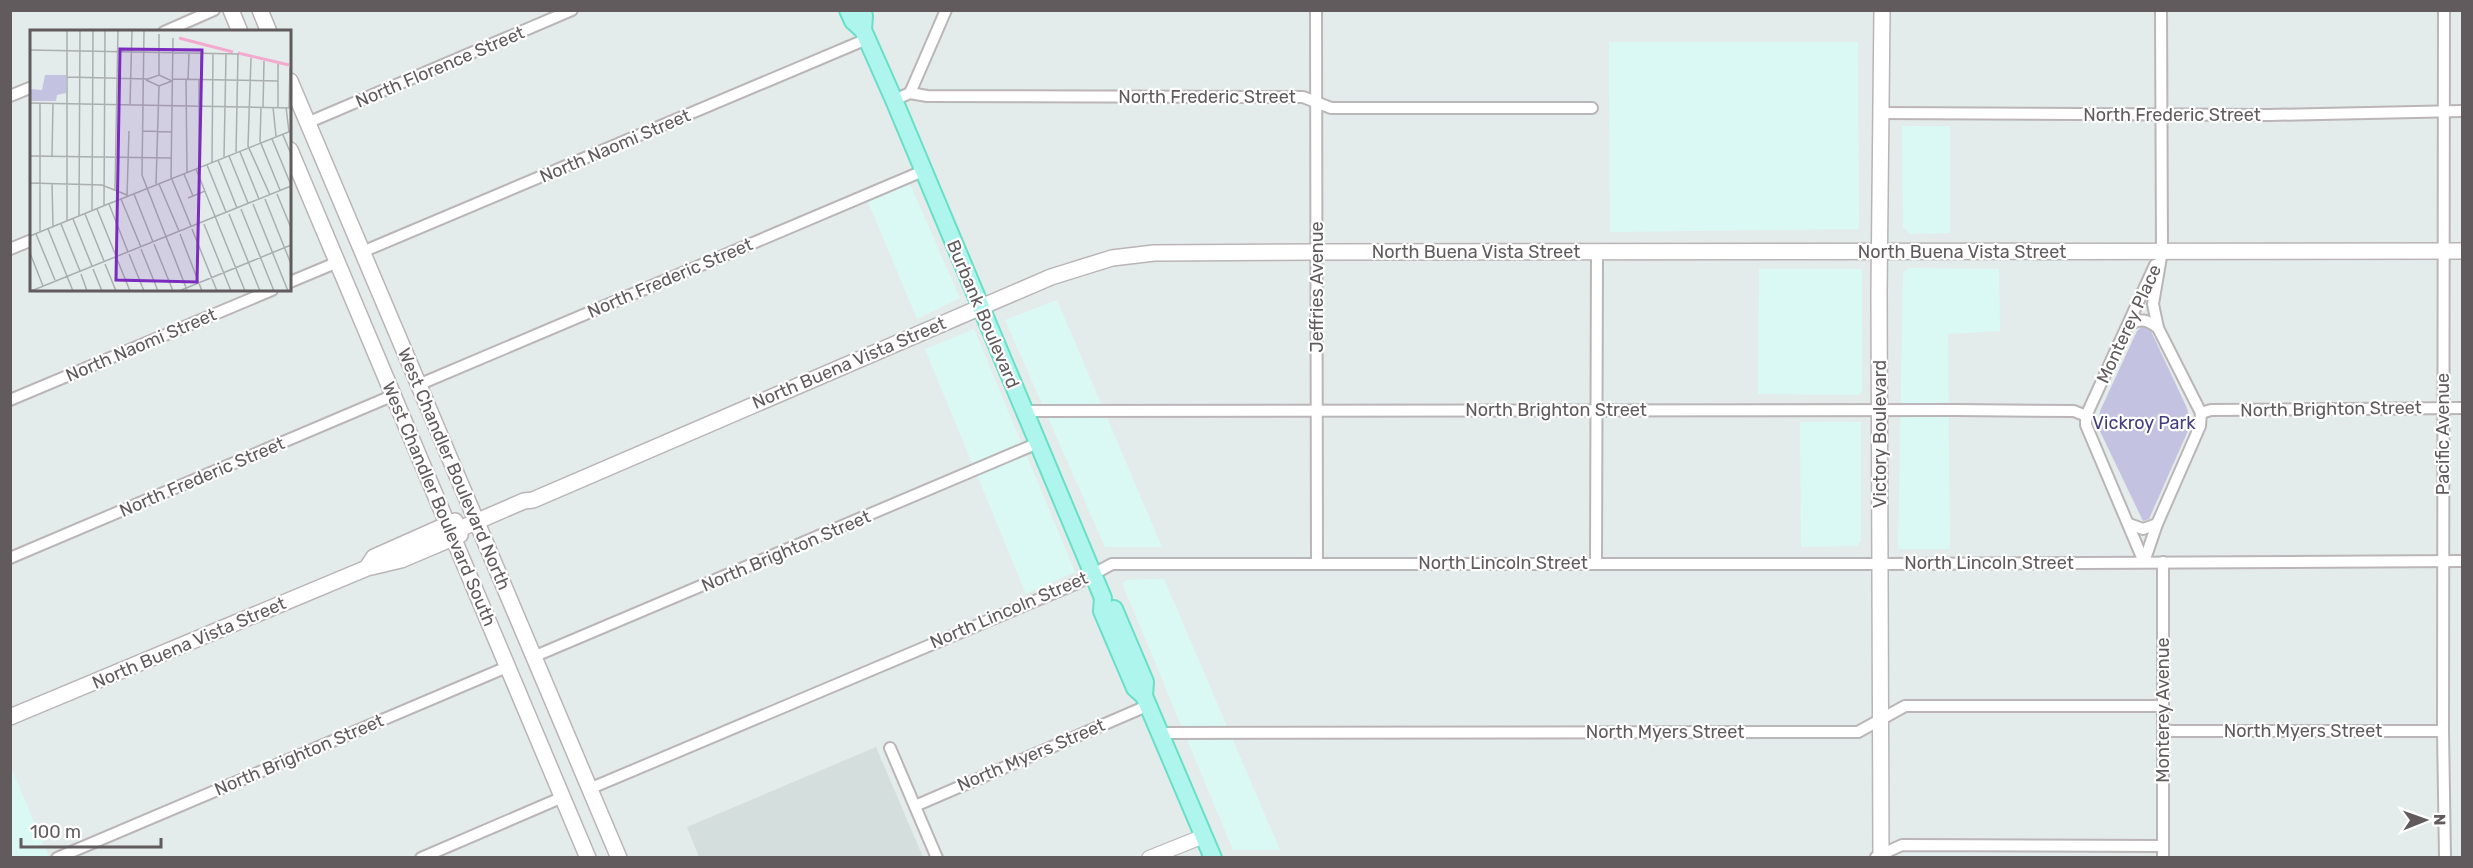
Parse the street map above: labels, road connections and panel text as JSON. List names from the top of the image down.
{
  "streets": {
    "main road": [
      "North Buena Vista Street",
      "Burbank Boulevard",
      "Victory Boulevard",
      "West Chandler Boulevard North",
      "West Chandler Boulevard South"
    ],
    "street": [
      "North Florence Street",
      "North Frederic Street",
      "North Naomi Street",
      "Jeffries Avenue",
      "Monterey Place",
      "North Brighton Street",
      "Pacific Avenue",
      "North Lincoln Street",
      "Monterey Avenue",
      "North Myers Street"
    ]
  },
  "crossings": [
    ["North Florence Street", "West Chandler Boulevard North"],
    ["North Frederic Street", "Jeffries Avenue"],
    ["North Frederic Street", "Burbank Boulevard"],
    ["North Frederic Street", "Victory Boulevard"],
    ["North Frederic Street", "Pacific Avenue"],
    ["North Frederic Street", "West Chandler Boulevard North"],
    ["North Frederic Street", "West Chandler Boulevard South"],
    ["North Naomi Street", "Burbank Boulevard"],
    ["North Naomi Street", "West Chandler Boulevard North"],
    ["North Buena Vista Street", "Jeffries Avenue"],
    ["North Buena Vista Street", "Burbank Boulevard"],
    ["North Buena Vista Street", "Monterey Place"],
    ["North Buena Vista Street", "Victory Boulevard"],
    ["North Buena Vista Street", "Pacific Avenue"],
    ["North Buena Vista Street", "West Chandler Boulevard North"],
    ["North Buena Vista Street", "West Chandler Boulevard South"],
    ["Jeffries Avenue", "North Brighton Street"],
    ["Jeffries Avenue", "North Lincoln Street"],
    ["Burbank Boulevard", "North Brighton Street"],
    ["Burbank Boulevard", "North Lincoln Street"],
    ["Burbank Boulevard", "North Myers Street"],
    ["Monterey Place", "North Brighton Street"],
    ["North Brighton Street", "Victory Boulevard"],
    ["North Brighton Street", "Pacific Avenue"],
    ["North Brighton Street", "West Chandler Boulevard North"],
    ["North Brighton Street", "West Chandler Boulevard South"],
    ["Victory Boulevard", "North Lincoln Street"],
    ["Victory Boulevard", "North Myers Street"],
    ["Pacific Avenue", "North Lincoln Street"],
    ["Pacific Avenue", "North Myers Street"],
    ["West Chandler Boulevard North", "North Lincoln Street"],
    ["North Lincoln Street", "Monterey Avenue"],
    ["Monterey Avenue", "North Myers Street"]
  ],
  "parks": ["Vickroy Park"],
  "scale_bar": "100 m",
  "north": "right"
}
